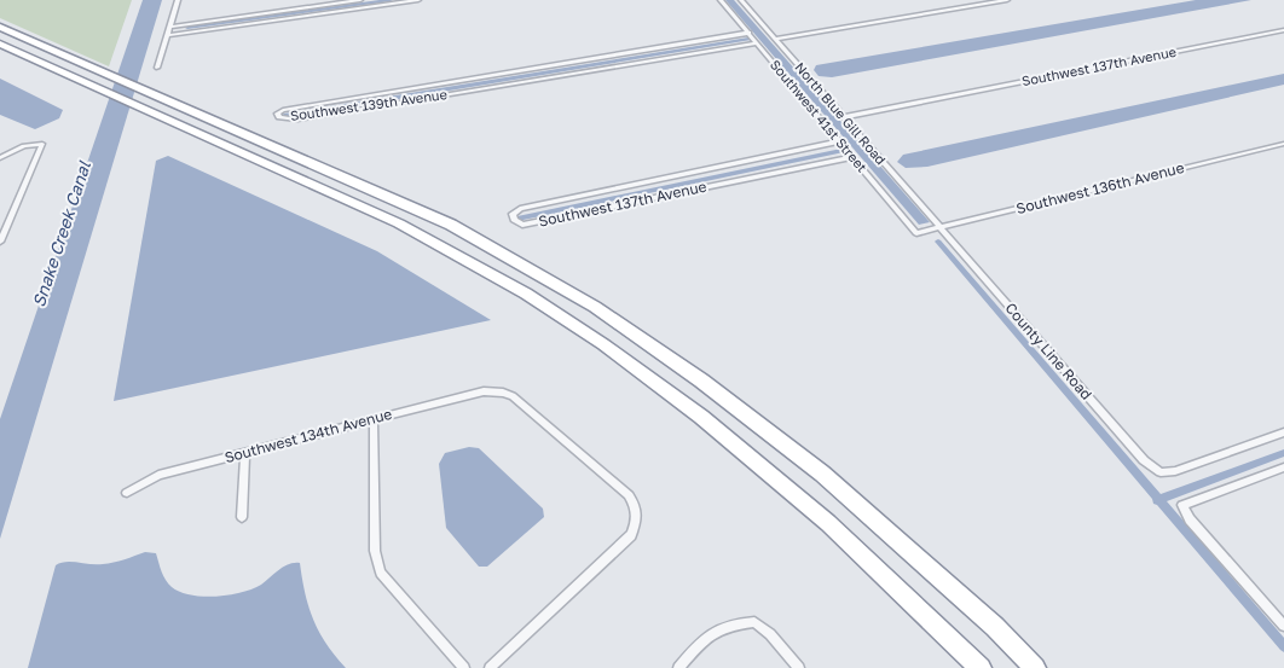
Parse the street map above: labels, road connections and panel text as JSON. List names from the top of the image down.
{
  "streets": {
    "street": [
      "Southwest 137th Avenue",
      "Southwest 139th Avenue",
      "North Blue Gill Road",
      "Southwest 41st Street",
      "Southwest 136th Avenue",
      "County Line Road",
      "Southwest 134th Avenue"
    ]
  },
  "crossings": [
    ["Southwest 137th Avenue", "North Blue Gill Road"],
    ["Southwest 137th Avenue", "Southwest 41st Street"],
    ["Southwest 139th Avenue", "Southwest 41st Street"],
    ["North Blue Gill Road", "Southwest 136th Avenue"],
    ["North Blue Gill Road", "County Line Road"],
    ["Southwest 41st Street", "Southwest 136th Avenue"],
    ["Southwest 136th Avenue", "County Line Road"]
  ],
  "water": ["Snake Creek Canal"]
}
